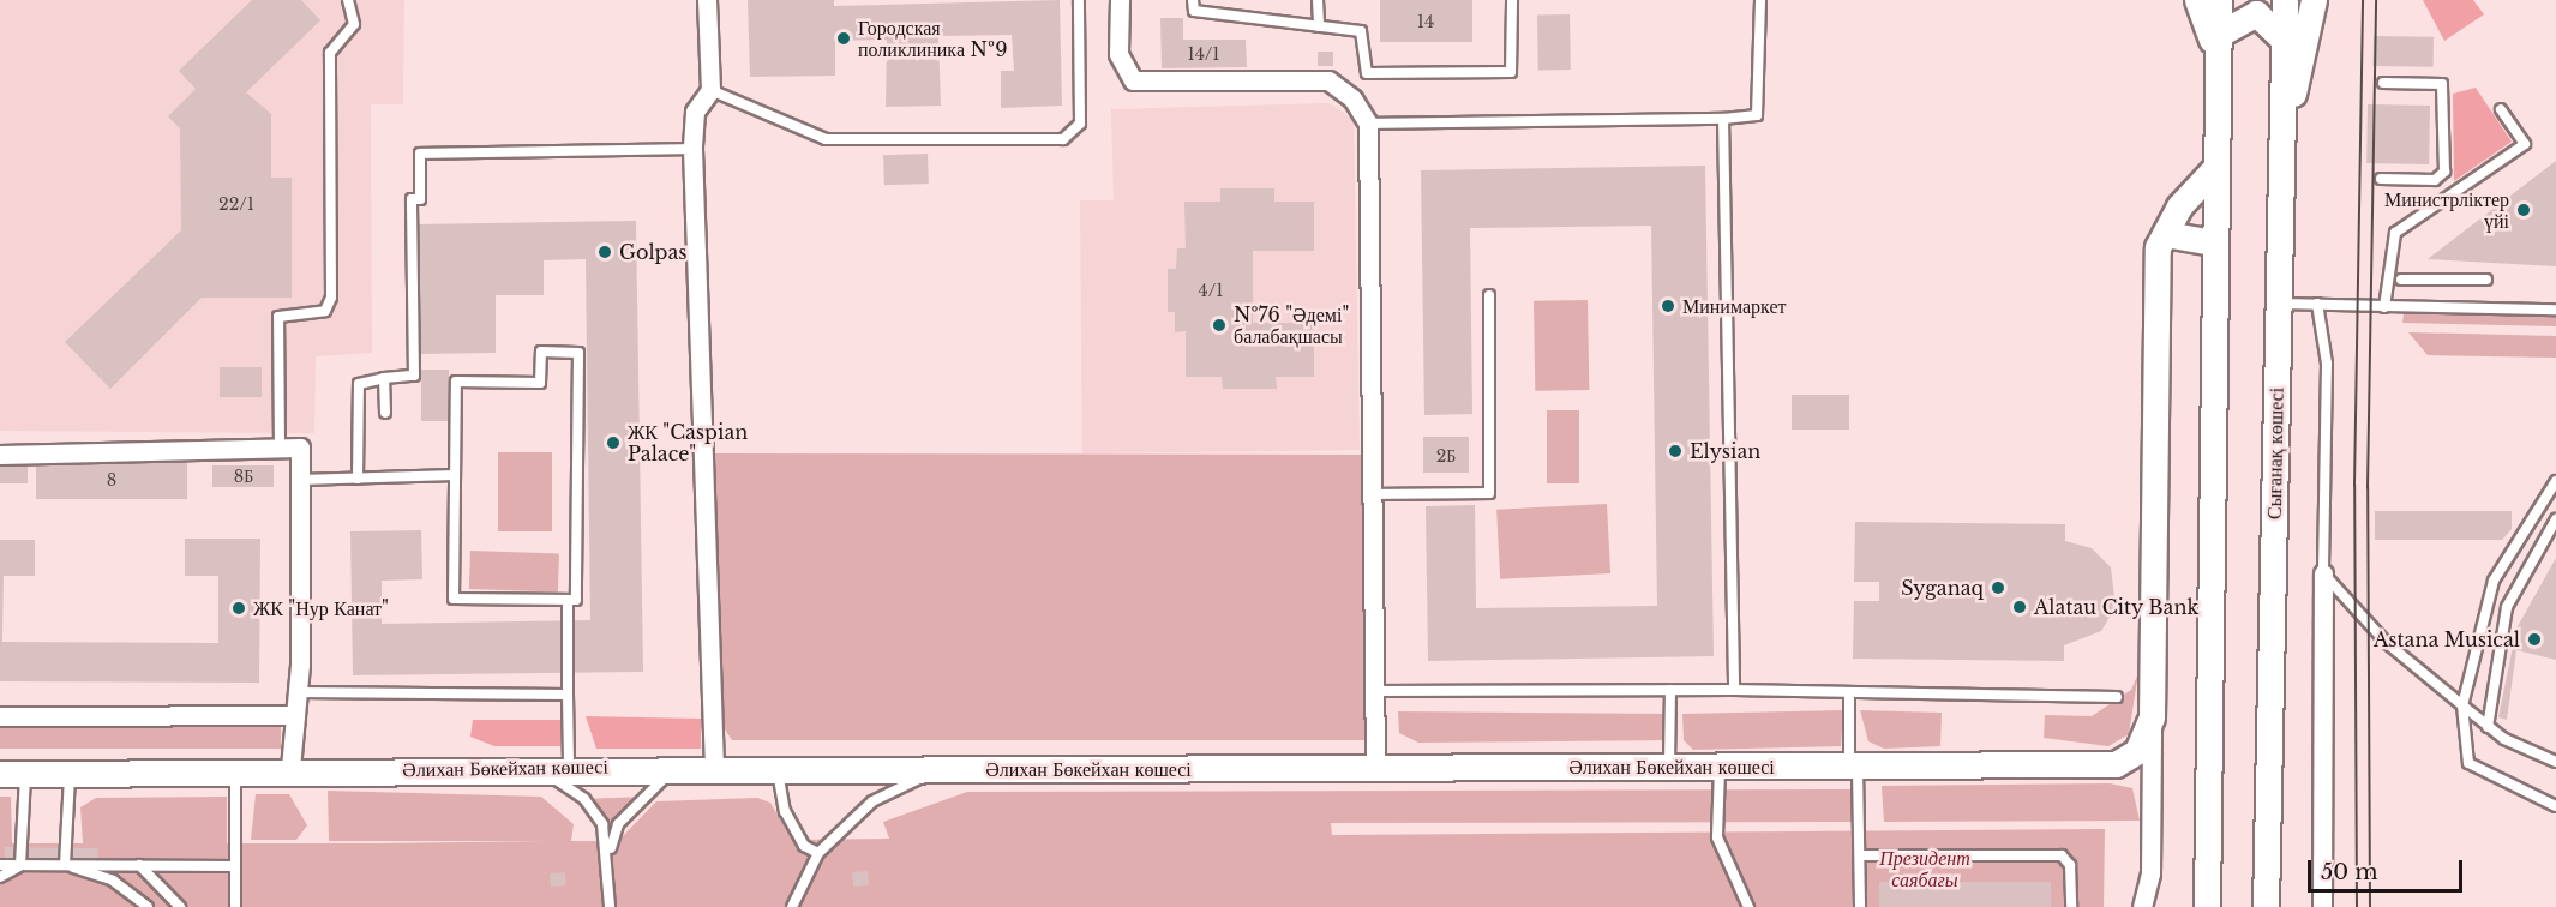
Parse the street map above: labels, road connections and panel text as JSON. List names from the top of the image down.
{
  "streets": {
    "street": ["Сығанақ көшесі", "Әлихан Бөкейхан көшесі"]
  },
  "parks": ["Президент саябағы"],
  "places": [
    "Городская поликлиника №9",
    "Министрліктер үйі",
    "Golpas",
    "Минимаркет",
    "№76 \"Әдемі\" балабақшасы",
    "ЖК \"Caspian Palace\"",
    "Elysian",
    "Syganaq",
    "Alatau City Bank",
    "ЖК \"Нур Канат\"",
    "Astana Musical"
  ],
  "house_numbers": [
    "14",
    "14/1",
    "22/1",
    "4/1",
    "2Б",
    "8Б",
    "8"
  ],
  "scale_bar": "50 m"
}
